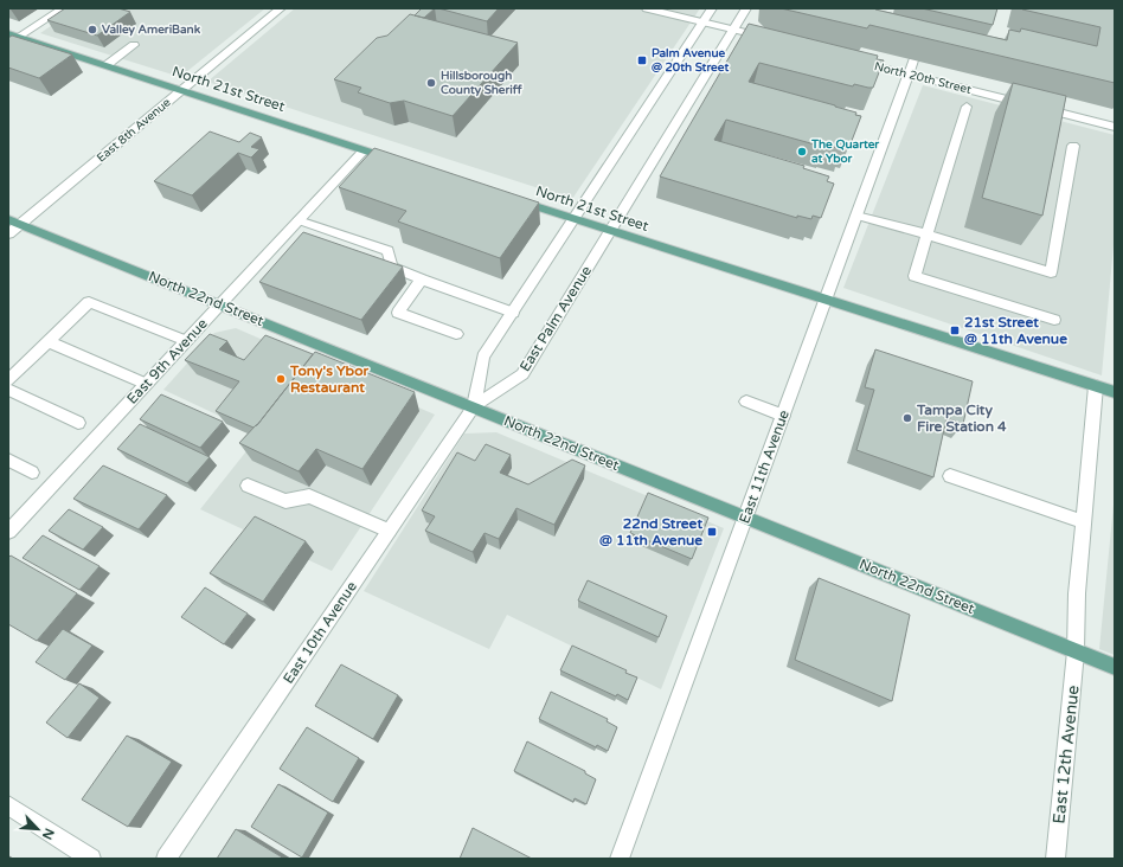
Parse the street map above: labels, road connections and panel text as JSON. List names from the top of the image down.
{
  "streets": {
    "main road": ["North 21st Street", "North 22nd Street"],
    "street": [
      "North 20th Street",
      "East 8th Avenue",
      "East Palm Avenue",
      "East 9th Avenue",
      "East 11th Avenue",
      "East 10th Avenue",
      "East 12th Avenue"
    ]
  },
  "crossings": [
    ["North 20th Street", "East 11th Avenue"],
    ["North 21st Street", "East 8th Avenue"],
    ["North 21st Street", "East Palm Avenue"],
    ["North 21st Street", "East 9th Avenue"],
    ["North 21st Street", "East 11th Avenue"],
    ["North 21st Street", "East 12th Avenue"],
    ["East 8th Avenue", "North 22nd Street"],
    ["North 22nd Street", "East Palm Avenue"],
    ["North 22nd Street", "East 9th Avenue"],
    ["North 22nd Street", "East 11th Avenue"],
    ["North 22nd Street", "East 10th Avenue"],
    ["North 22nd Street", "East 12th Avenue"],
    ["East Palm Avenue", "East 10th Avenue"]
  ],
  "places": {
    "other": [
      "Valley AmeriBank",
      "Hillsborough County Sheriff",
      "The Quarter at Ybor",
      "Tony's Ybor Restaurant",
      "Tampa City Fire Station 4"
    ],
    "transit": ["Palm Avenue @ 20th Street", "21st Street @ 11th Avenue", "22nd Street @ 11th Avenue"]
  },
  "north": "bottom right"
}
